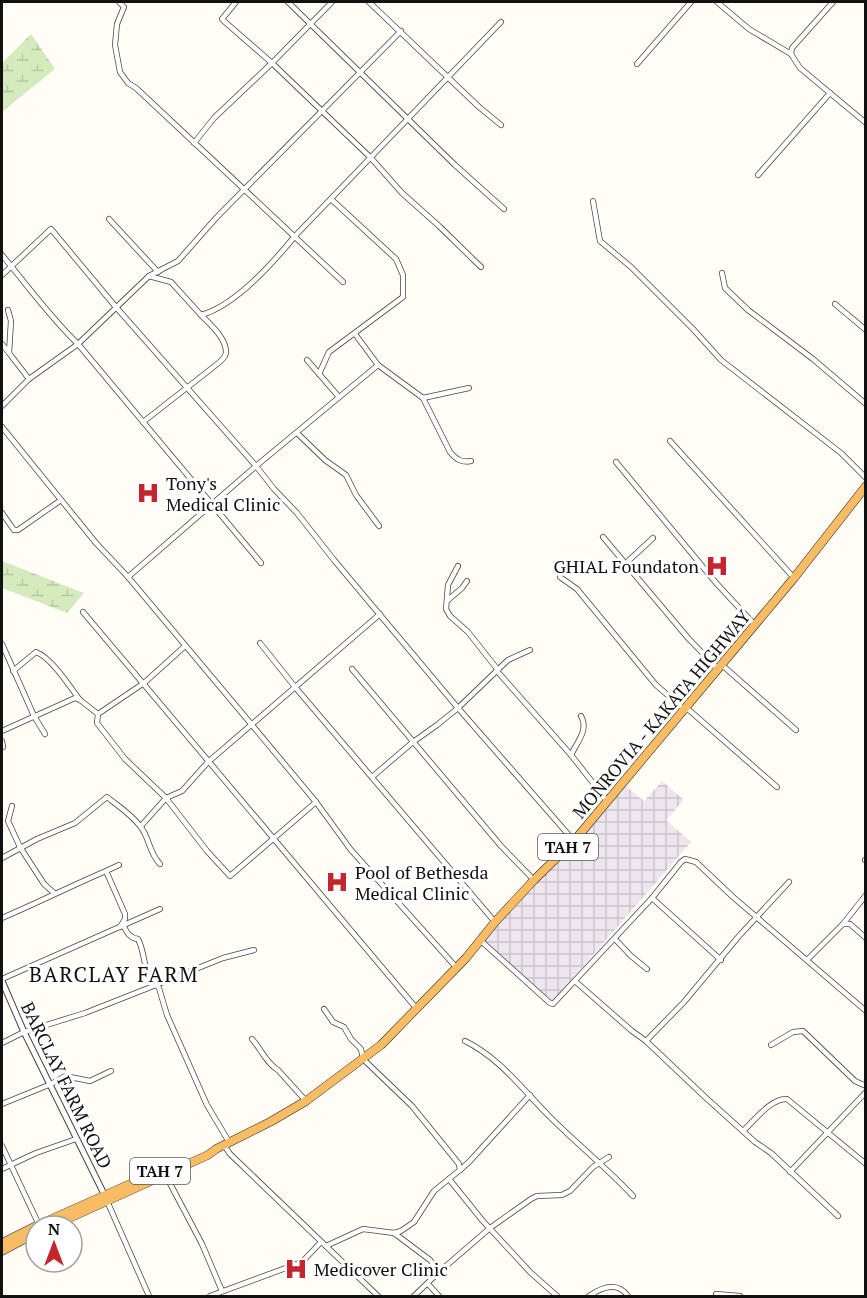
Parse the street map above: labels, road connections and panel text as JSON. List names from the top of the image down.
{
  "streets": {
    "highway": ["MONROVIA - KAKATA HIGHWAY", "TAH 7"],
    "street": ["BARCLAY FARM ROAD"]
  },
  "crossings": [
    ["MONROVIA - KAKATA HIGHWAY", "BARCLAY FARM ROAD"]
  ],
  "districts": ["BARCLAY FARM"],
  "places": {
    "hospital": [
      "Tony's Medical Clinic",
      "GHIAL Foundaton",
      "Pool of Bethesda Medical Clinic",
      "Medicover Clinic"
    ]
  },
  "north": "top"
}
